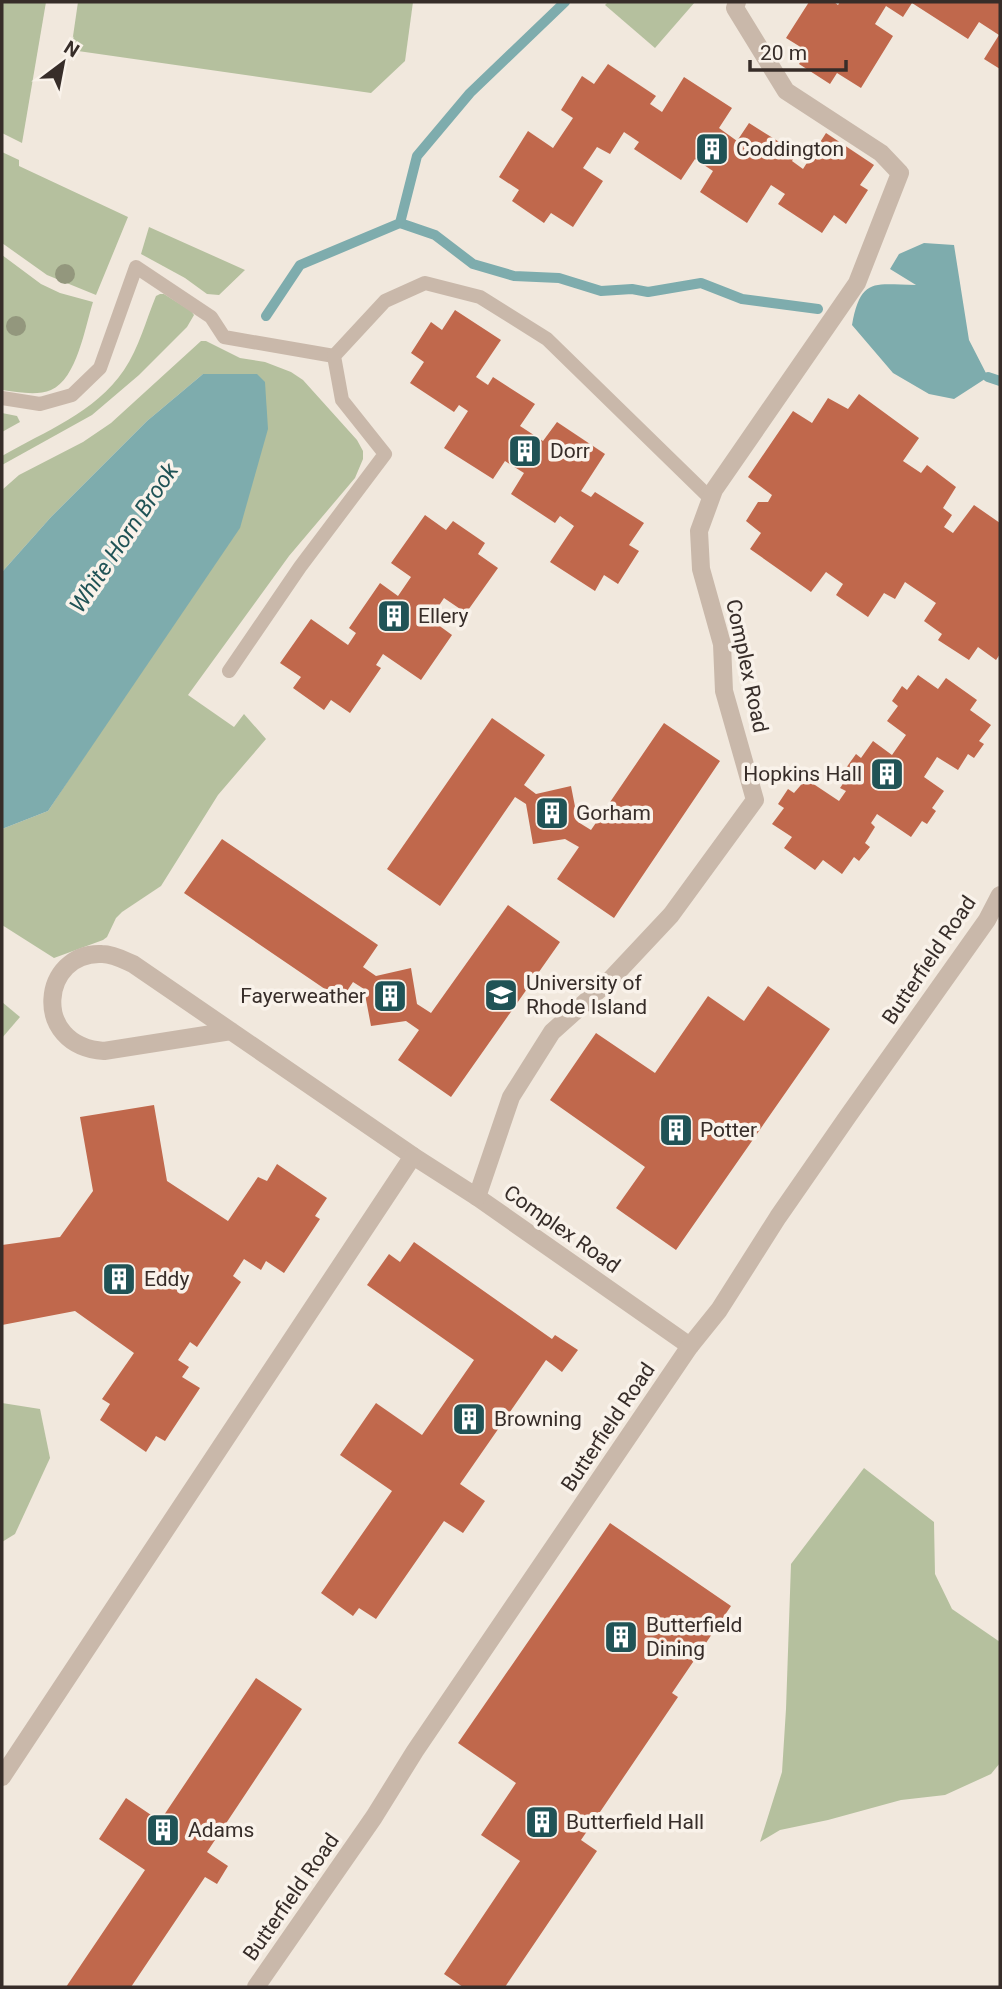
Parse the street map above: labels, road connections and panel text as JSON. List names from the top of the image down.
{
  "streets": {
    "street": ["Complex Road", "Butterfield Road"]
  },
  "crossings": [
    ["Complex Road", "Butterfield Road"]
  ],
  "water": ["White Horn Brook"],
  "places": {
    "building": [
      "Coddington",
      "Dorr",
      "Ellery",
      "Hopkins Hall",
      "Gorham",
      "Fayerweather",
      "Potter",
      "Eddy",
      "Browning",
      "Butterfield Dining",
      "Butterfield Hall",
      "Adams"
    ],
    "school or university": ["University of Rhode Island"]
  },
  "scale_bar": "20 m",
  "north": "top right"
}
